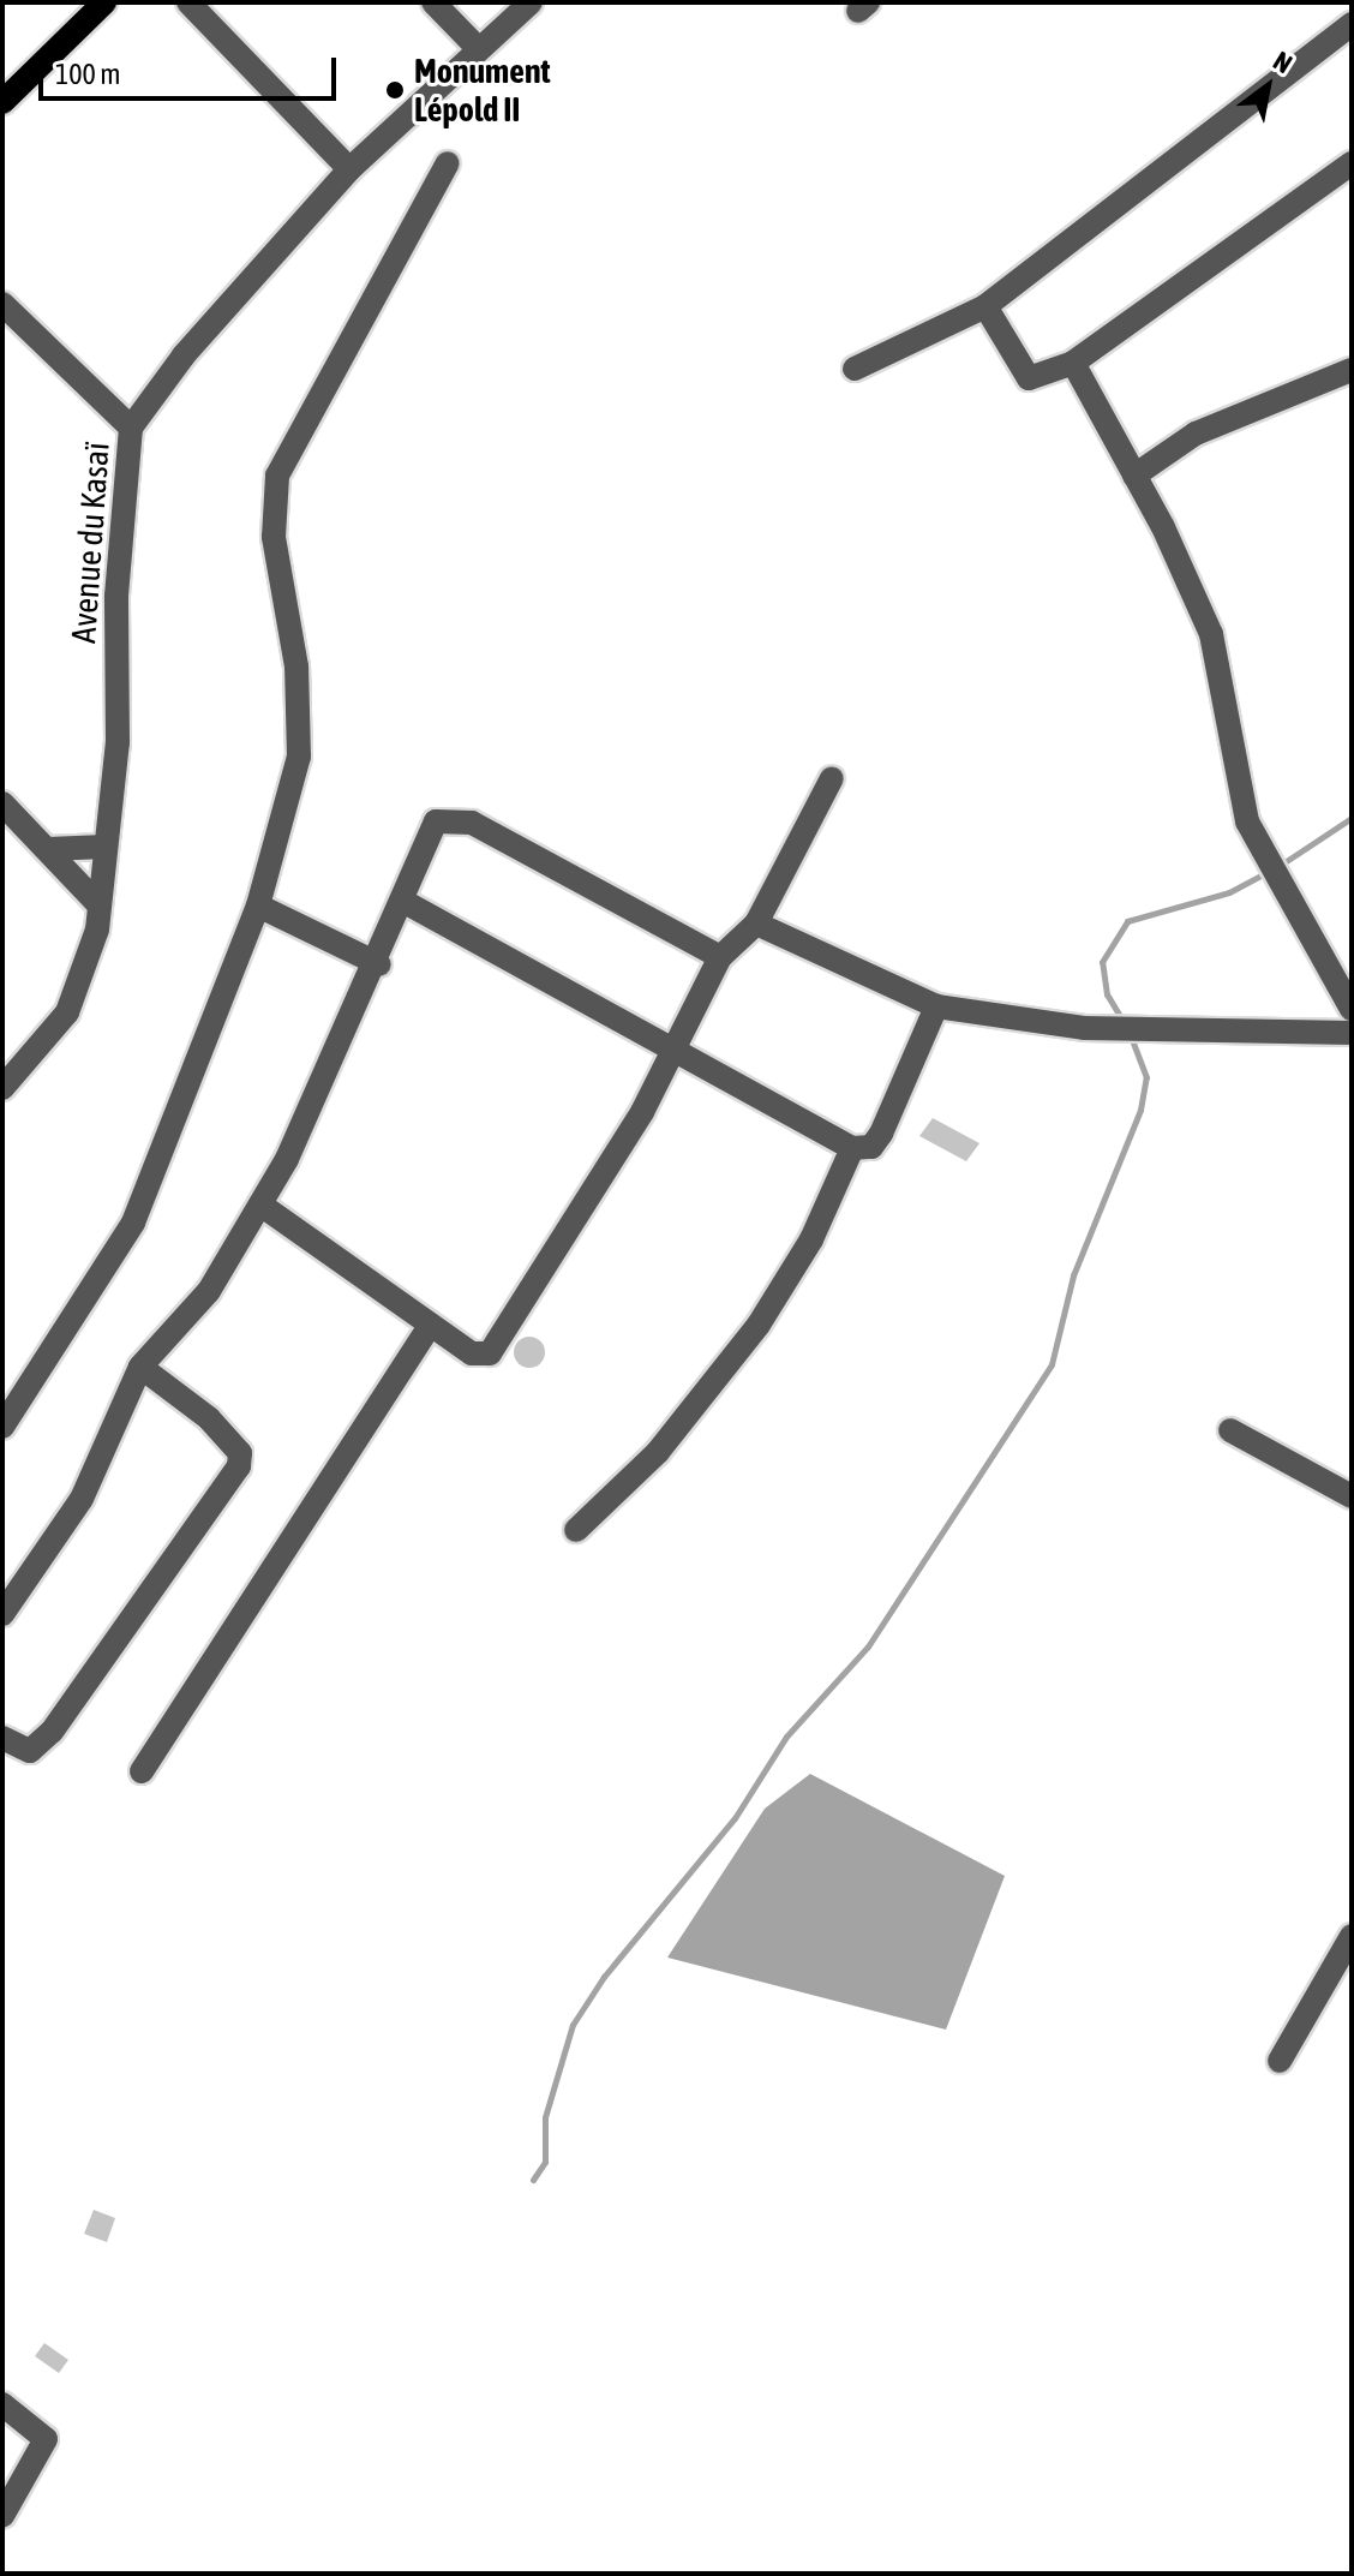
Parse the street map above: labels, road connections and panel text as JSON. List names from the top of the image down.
{
  "streets": {
    "street": ["Avenue du Kasaï"]
  },
  "places": ["Monument Lépold II"],
  "scale_bar": "100 m",
  "north": "top right"
}
